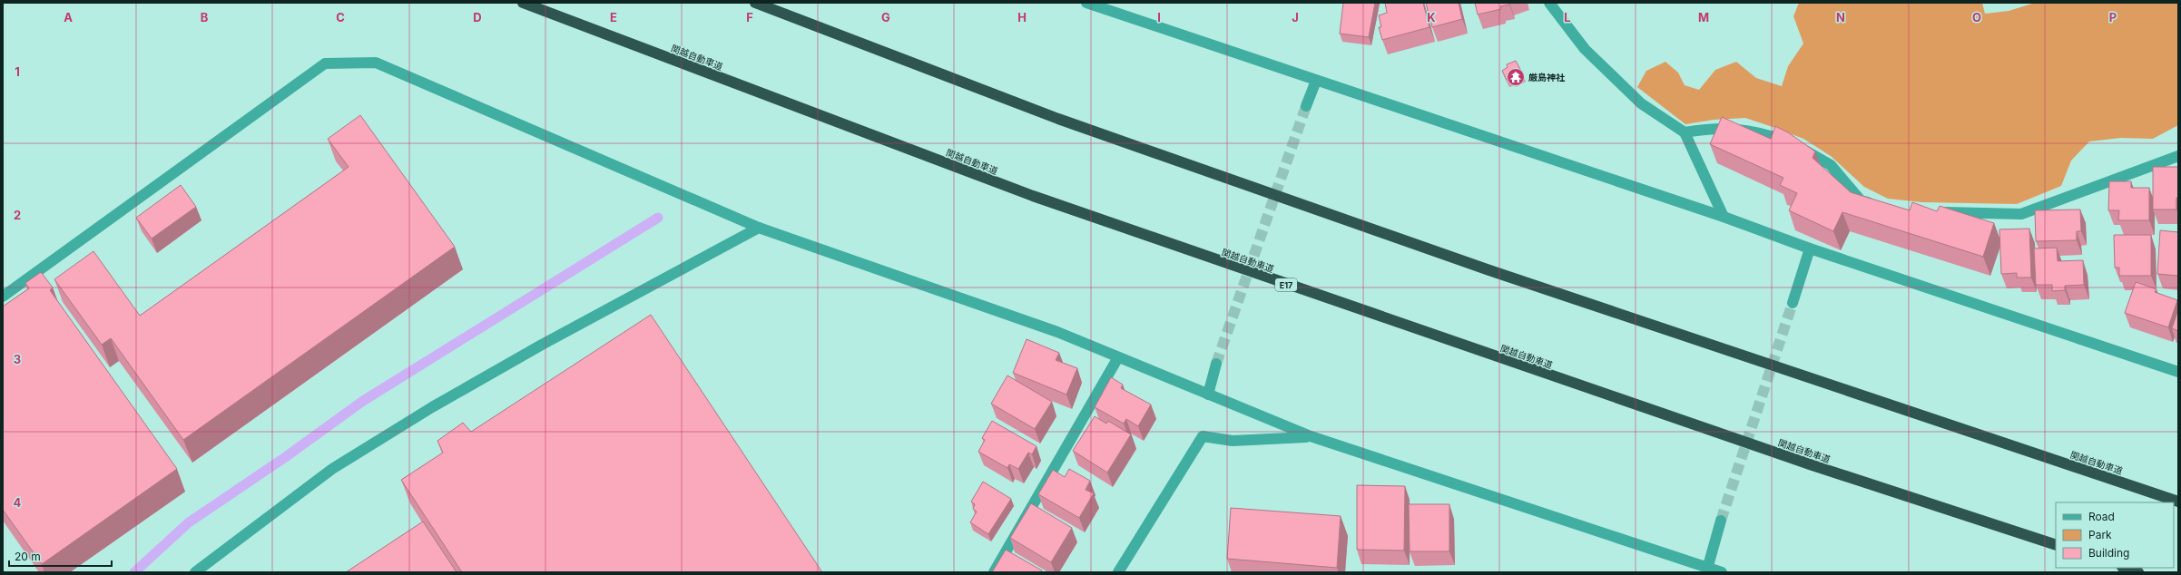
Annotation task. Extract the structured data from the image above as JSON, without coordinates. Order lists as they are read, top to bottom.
{
  "streets": {
    "highway": ["関越自動車道", "E17"]
  },
  "places": {
    "temple": ["厳島神社"]
  },
  "legend": ["Road", "Park", "Building"],
  "scale_bar": "20 m",
  "grid": {
    "columns": [
      "A",
      "B",
      "C",
      "D",
      "E",
      "F",
      "G",
      "H",
      "I",
      "J",
      "K",
      "L",
      "M",
      "N",
      "O",
      "P"
    ],
    "rows": [
      "1",
      "2",
      "3",
      "4"
    ]
  }
}
